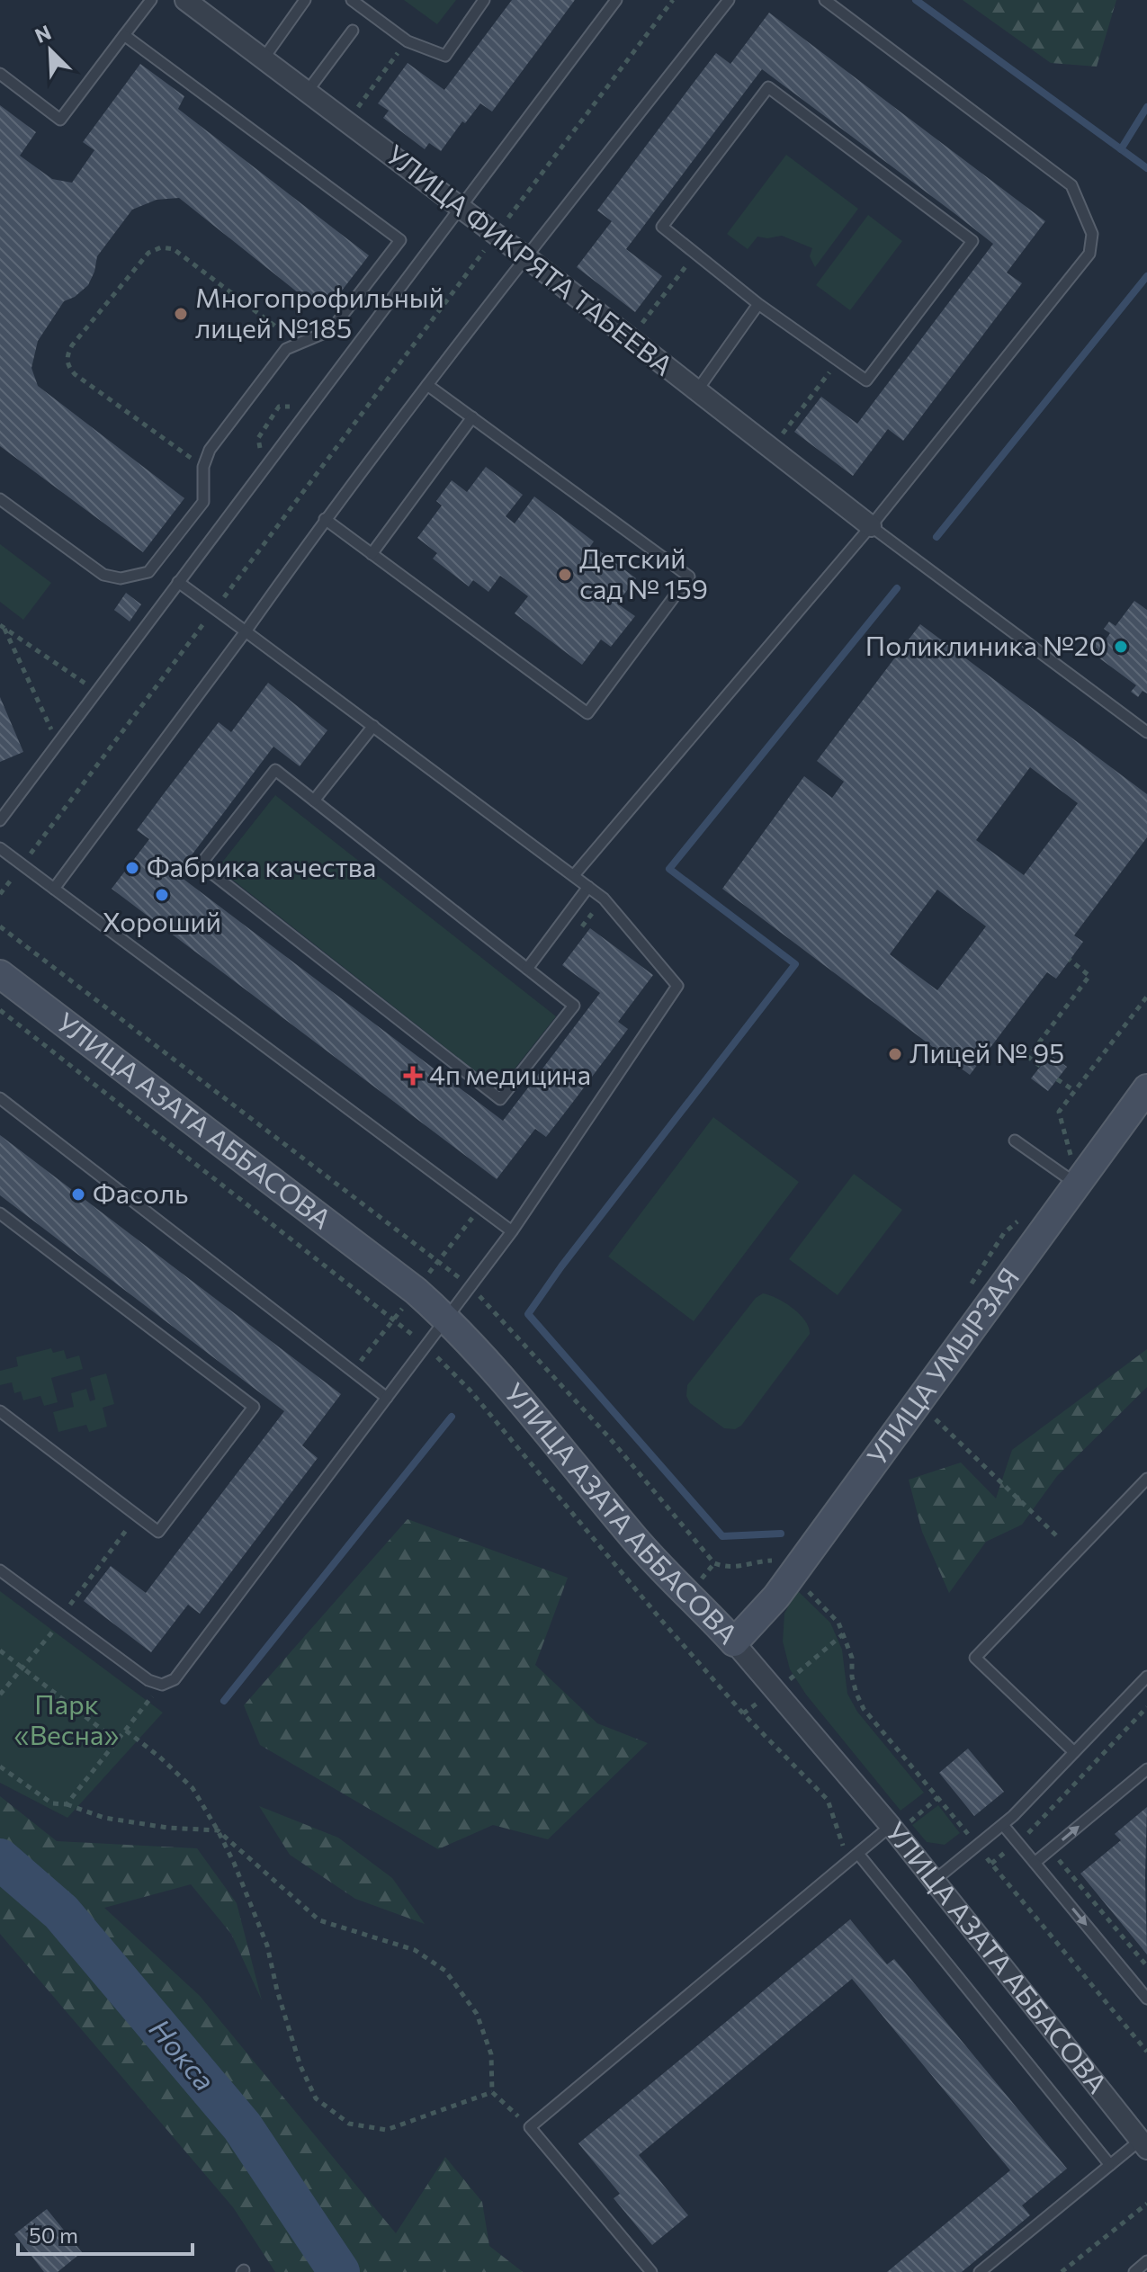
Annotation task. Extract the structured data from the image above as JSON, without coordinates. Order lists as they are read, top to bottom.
{
  "streets": {
    "street": ["УЛИЦА ФИКРЯТА ТАБЕЕВА", "УЛИЦА АЗАТА АББАСОВА", "УЛИЦА УМЫРЗАЯ"]
  },
  "crossings": [
    ["УЛИЦА АЗАТА АББАСОВА", "УЛИЦА УМЫРЗАЯ"]
  ],
  "water": ["Нокса"],
  "parks": ["Парк «Весна»"],
  "places": {
    "other": [
      "Многопрофильный лицей №185",
      "Детский сад № 159",
      "Поликлиника №20",
      "Фабрика качества",
      "Хороший",
      "Лицей № 95",
      "Фасоль"
    ],
    "health": ["4п медицина"]
  },
  "scale_bar": "50 m",
  "north": "top left"
}
